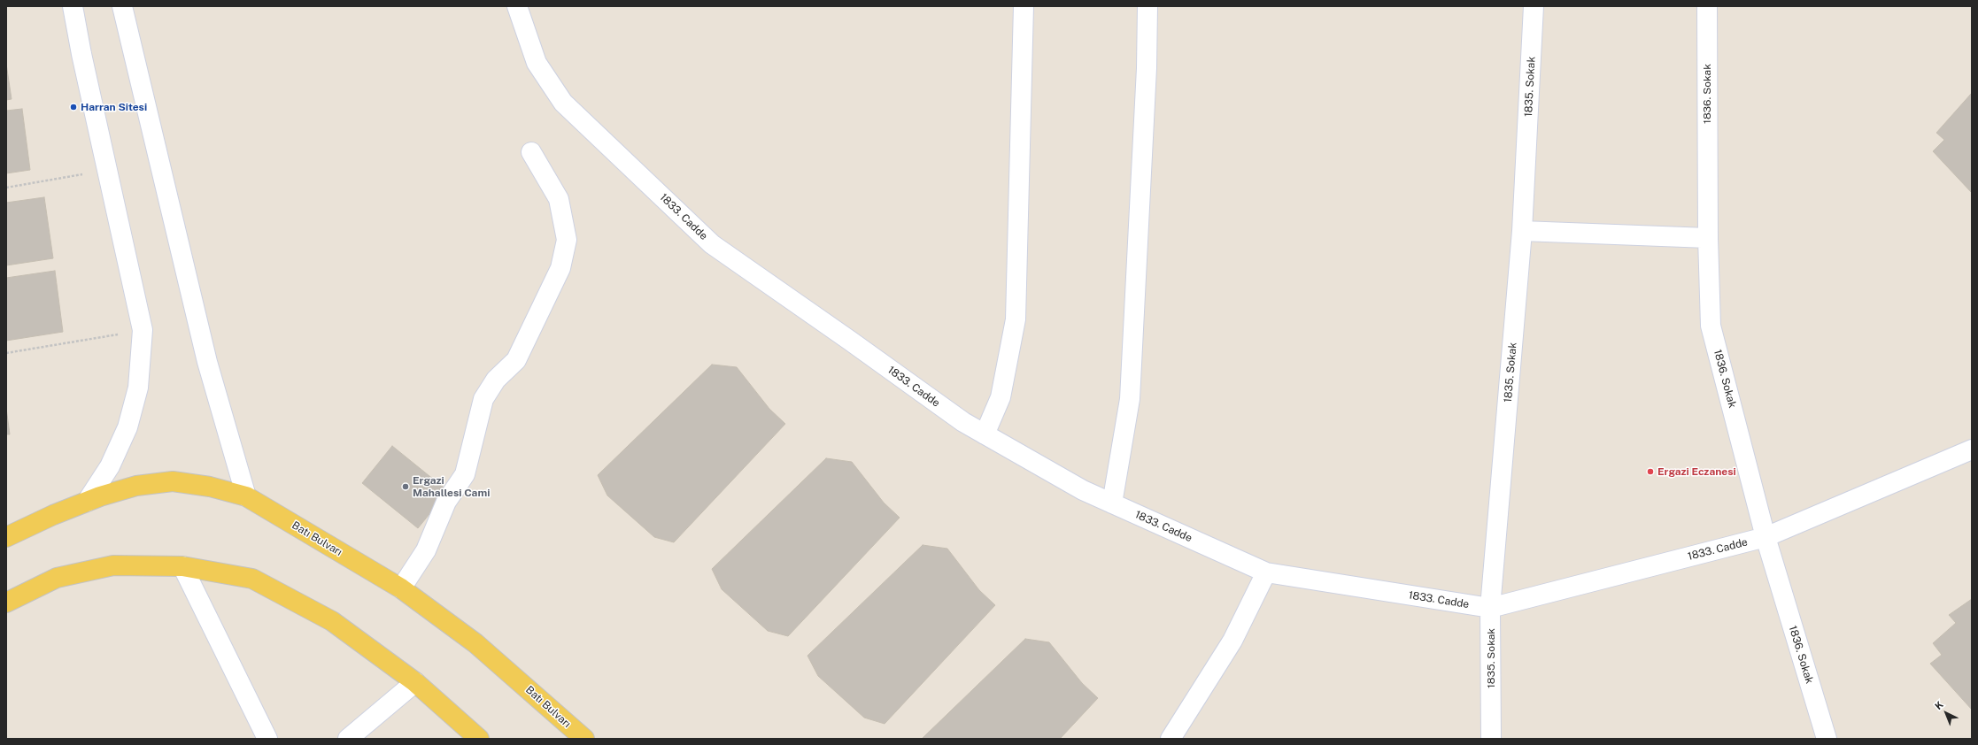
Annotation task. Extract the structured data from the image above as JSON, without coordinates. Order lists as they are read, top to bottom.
{
  "streets": {
    "main road": ["Batı Bulvarı"],
    "street": ["1835. Sokak", "1836. Sokak", "1833. Cadde"]
  },
  "crossings": [
    ["1835. Sokak", "1833. Cadde"],
    ["1836. Sokak", "1833. Cadde"]
  ],
  "places": ["Harran Sitesi", "Ergazi Eczanesi", "Ergazi Mahallesi Cami"],
  "north": "top left"
}
